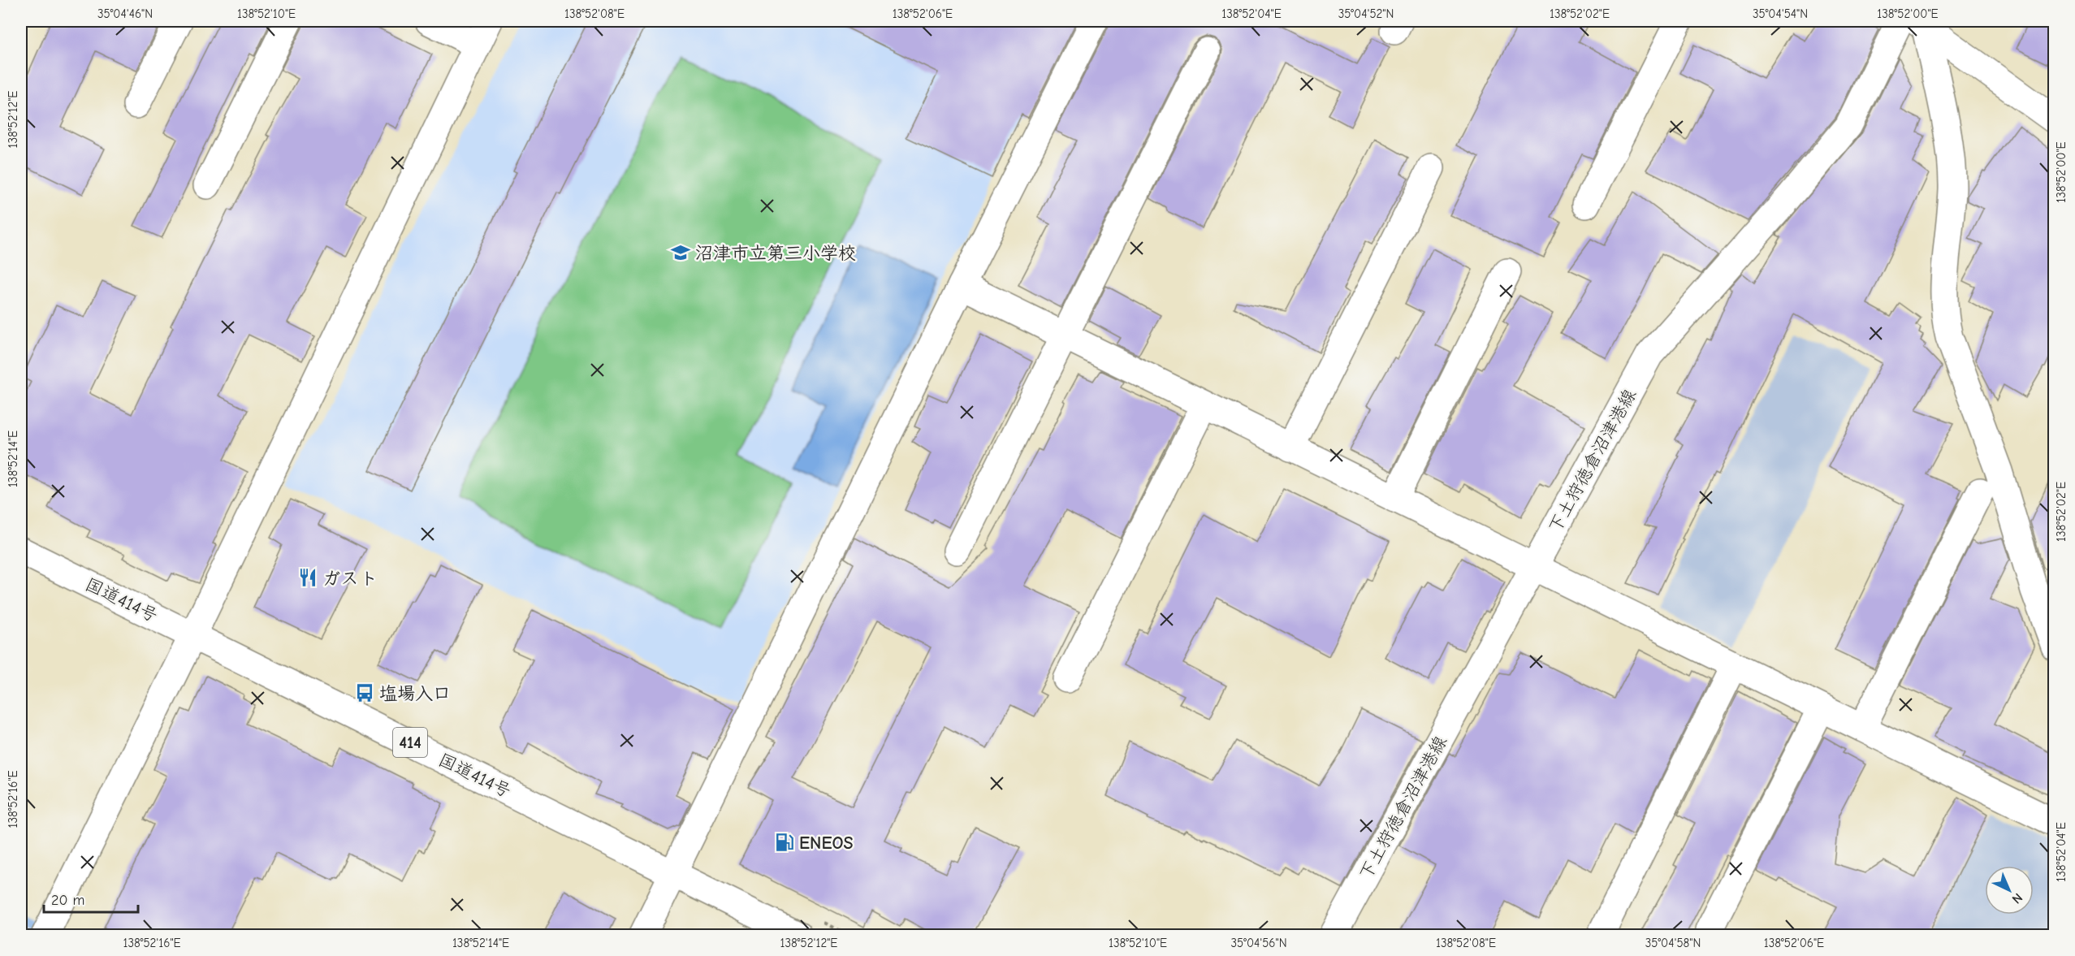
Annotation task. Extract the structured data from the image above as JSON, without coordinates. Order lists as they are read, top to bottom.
{
  "streets": {
    "main road": ["下土狩徳倉沼津港線", "国道414号", "414"]
  },
  "places": {
    "school or university": ["沼津市立第三小学校"],
    "restaurant": ["ガスト"],
    "bus stop": ["塩場入口"],
    "fuel station": ["ENEOS"]
  },
  "scale_bar": "20 m",
  "north": "bottom right",
  "coordinates": [
    "35°04'46\"N",
    "138°52'10\"E",
    "138°52'08\"E",
    "138°52'06\"E",
    "138°52'04\"E",
    "35°04'52\"N",
    "138°52'02\"E",
    "35°04'54\"N",
    "138°52'00\"E",
    "138°52'12\"E",
    "138°52'14\"E",
    "138°52'16\"E",
    "35°04'56\"N",
    "35°04'58\"N"
  ]
}
